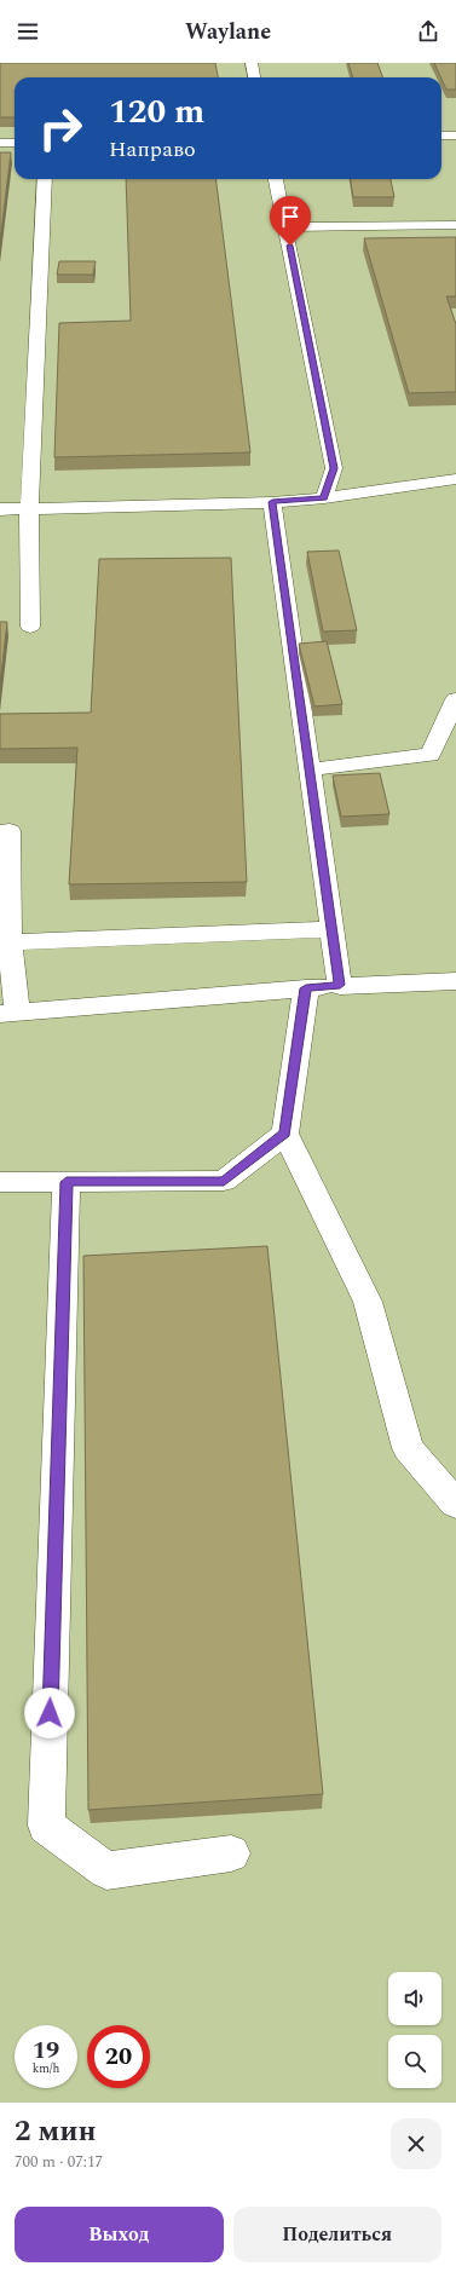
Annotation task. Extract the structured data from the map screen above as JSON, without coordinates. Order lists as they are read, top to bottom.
{
  "page": {
    "header": "Waylane",
    "turn": ["120 m", "Направо"],
    "speed": "19 km/h",
    "limit": "20",
    "heading": ["2 мин", "700 m · 07:17"],
    "buttons": ["Выход", "Поделиться"]
  }
}
